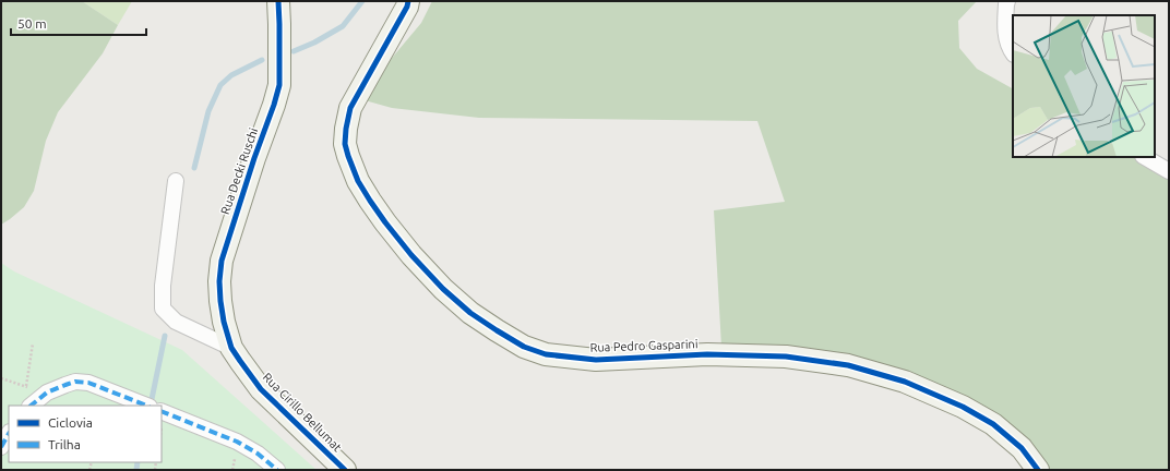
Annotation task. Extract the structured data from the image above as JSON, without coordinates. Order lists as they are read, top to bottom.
{
  "streets": {
    "street": ["Rua Decki Ruschi", "Rua Pedro Gasparini", "Rua Cirillo Bellumat"]
  },
  "crossings": [
    ["Rua Decki Ruschi", "Rua Cirillo Bellumat"]
  ],
  "legend": ["Ciclovia", "Trilha"],
  "scale_bar": "50 m"
}
